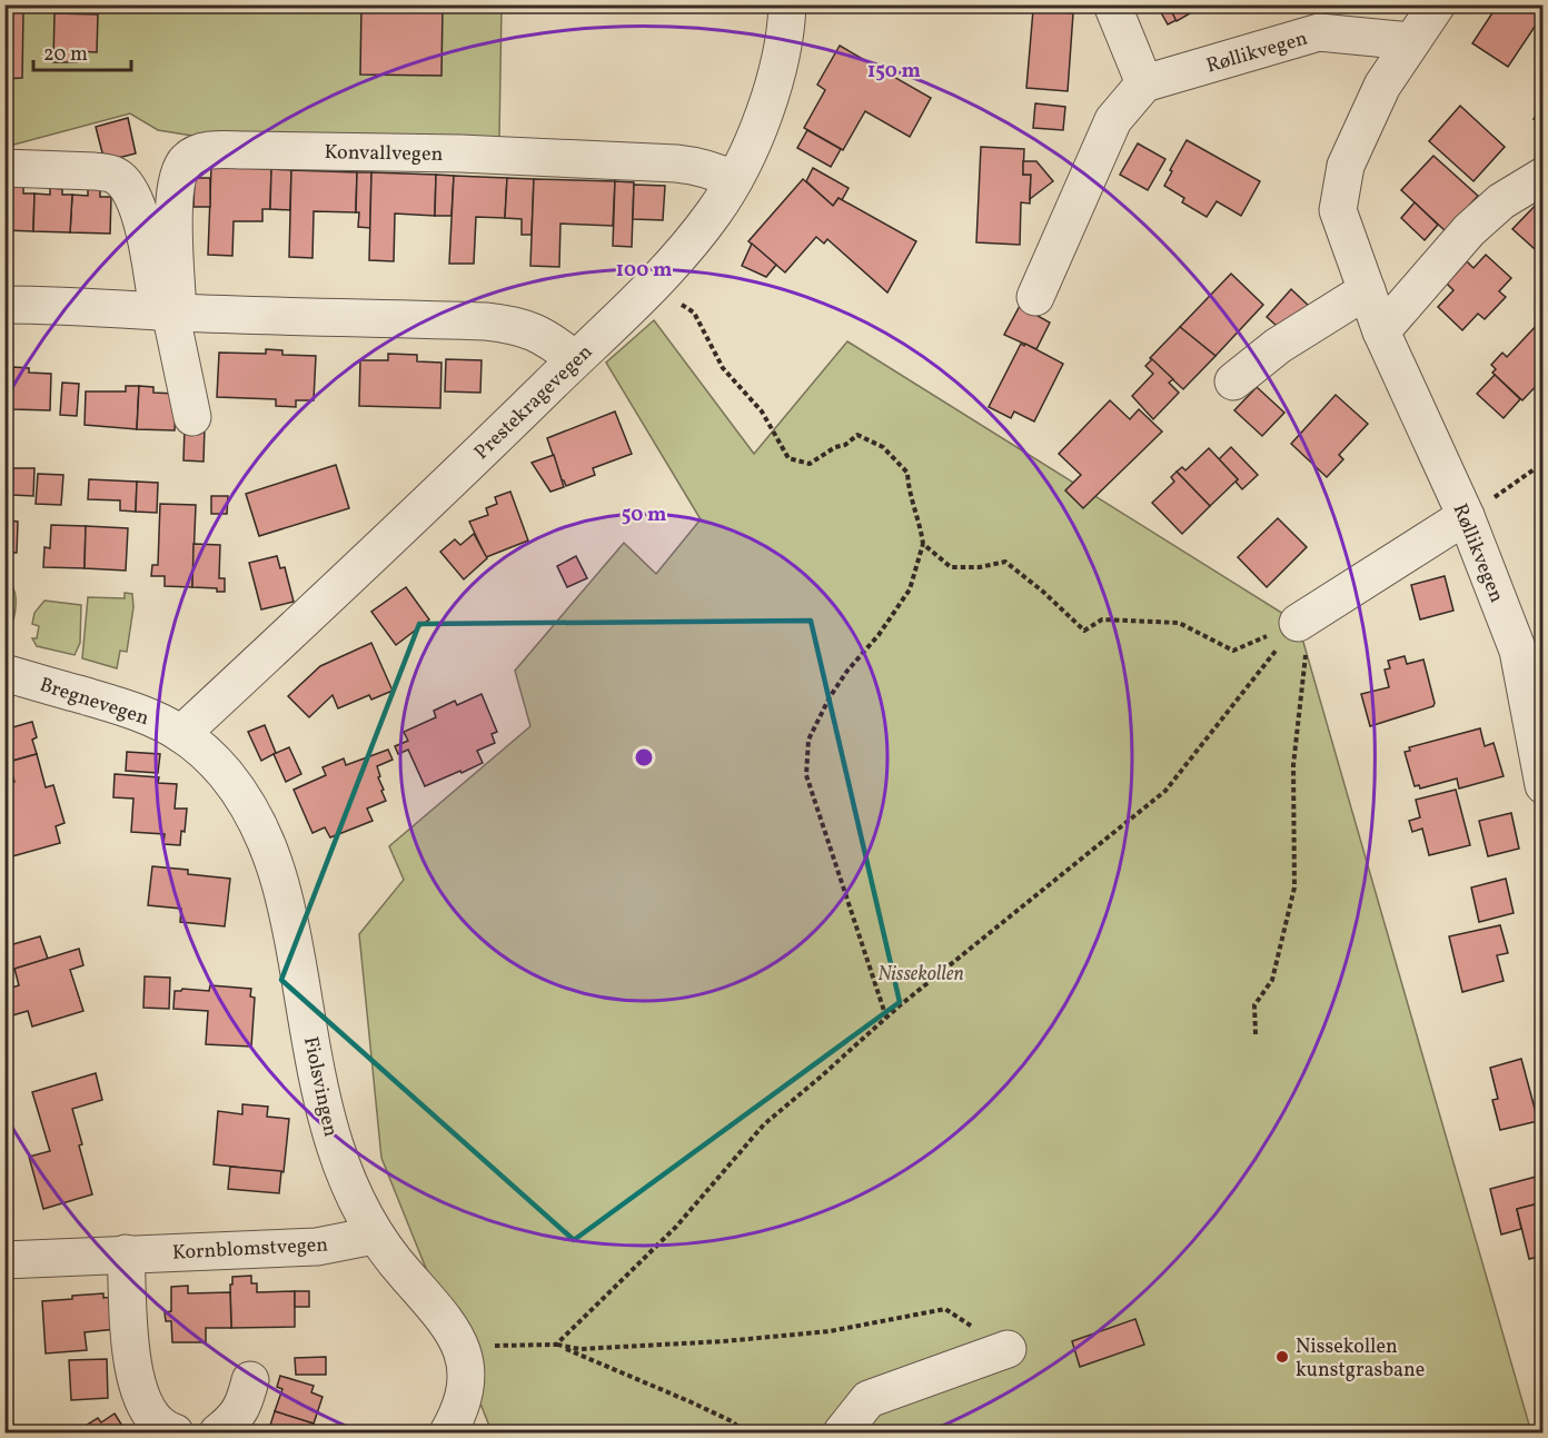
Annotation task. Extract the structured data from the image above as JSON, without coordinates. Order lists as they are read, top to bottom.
{
  "streets": {
    "street": [
      "Røllikvegen",
      "Konvallvegen",
      "Prestekragevegen",
      "Bregnevegen",
      "Fiolsvingen",
      "Kornblomstvegen"
    ]
  },
  "crossings": [
    ["Konvallvegen", "Prestekragevegen"],
    ["Prestekragevegen", "Bregnevegen"],
    ["Prestekragevegen", "Fiolsvingen"],
    ["Bregnevegen", "Fiolsvingen"],
    ["Fiolsvingen", "Kornblomstvegen"]
  ],
  "parks": ["Nissekollen"],
  "places": ["Nissekollen kunstgrasbane"],
  "scale_bar": "20 m",
  "rings": ["150 m", "100 m", "50 m"]
}
